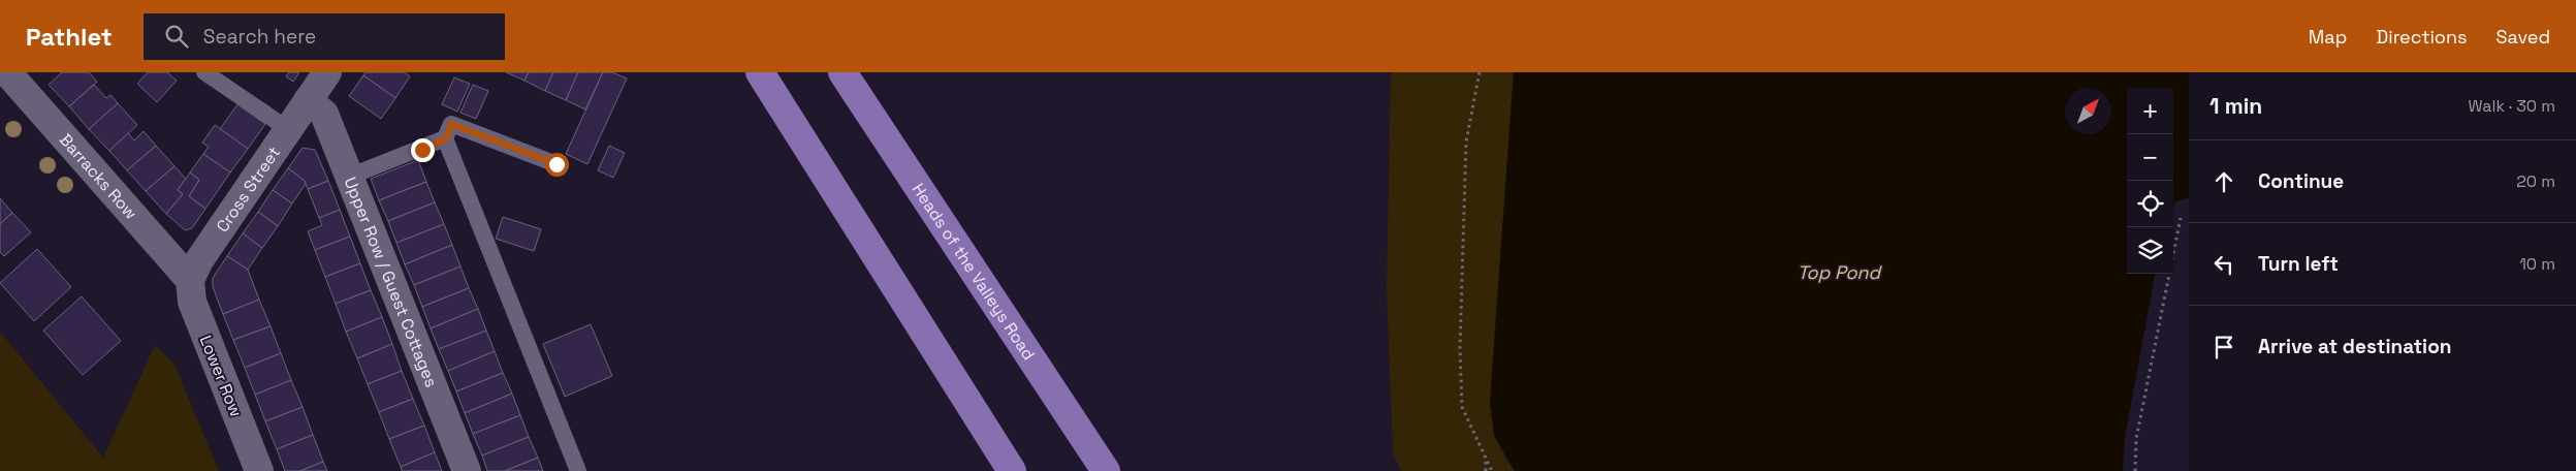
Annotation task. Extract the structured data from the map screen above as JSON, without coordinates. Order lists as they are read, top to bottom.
{
  "streets": {
    "highway": ["Heads of the Valleys Road"],
    "street": [
      "Barracks Row",
      "Cross Street",
      "Upper Row / Guest Cottages",
      "Lower Row"
    ]
  },
  "crossings": [
    ["Barracks Row", "Cross Street"],
    ["Barracks Row", "Lower Row"],
    ["Cross Street", "Upper Row / Guest Cottages"],
    ["Cross Street", "Lower Row"]
  ],
  "water": ["Top Pond"],
  "north": "top right",
  "page": {
    "header": "Pathlet",
    "search": "Search here",
    "nav": ["Map", "Directions", "Saved"],
    "heading": ["1 min", "Walk · 30 m"],
    "map_buttons": ["+", "−"],
    "list": [
      ["Continue", "20 m"],
      ["Turn left", "10 m"],
      "Arrive at destination"
    ]
  }
}
